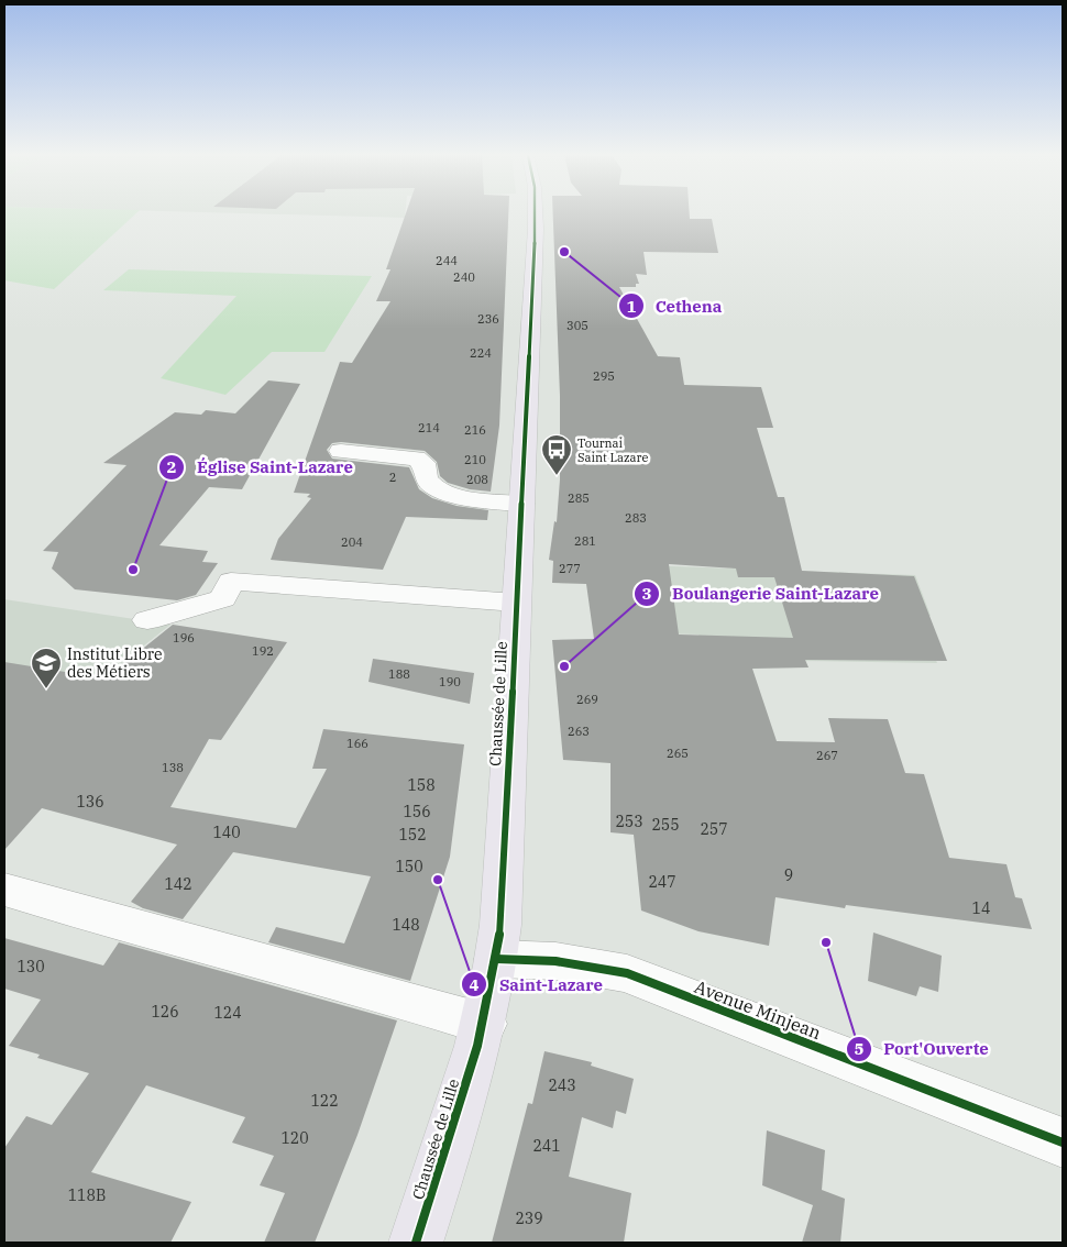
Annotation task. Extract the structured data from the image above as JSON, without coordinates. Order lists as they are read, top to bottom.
{
  "streets": {
    "main road": ["Chaussée de Lille"],
    "street": ["Avenue Minjean"]
  },
  "crossings": [
    ["Chaussée de Lille", "Avenue Minjean"]
  ],
  "places": {
    "other": [
      "Cethena",
      "Église Saint-Lazare",
      "Boulangerie Saint-Lazare",
      "Saint-Lazare",
      "Port'Ouverte"
    ],
    "bus stop": ["Tournai Saint Lazare"],
    "school or university": ["Institut Libre des Métiers"]
  },
  "house_numbers": [
    "244",
    "240",
    "236",
    "305",
    "224",
    "295",
    "214",
    "216",
    "210",
    "2",
    "208",
    "285",
    "283",
    "281",
    "204",
    "277",
    "196",
    "192",
    "188",
    "190",
    "269",
    "263",
    "166",
    "265",
    "267",
    "138",
    "158",
    "136",
    "156",
    "253",
    "255",
    "257",
    "140",
    "152",
    "150",
    "9",
    "247",
    "142",
    "14",
    "148",
    "130",
    "126",
    "124",
    "243",
    "122",
    "120",
    "241",
    "118B",
    "239"
  ]
}
